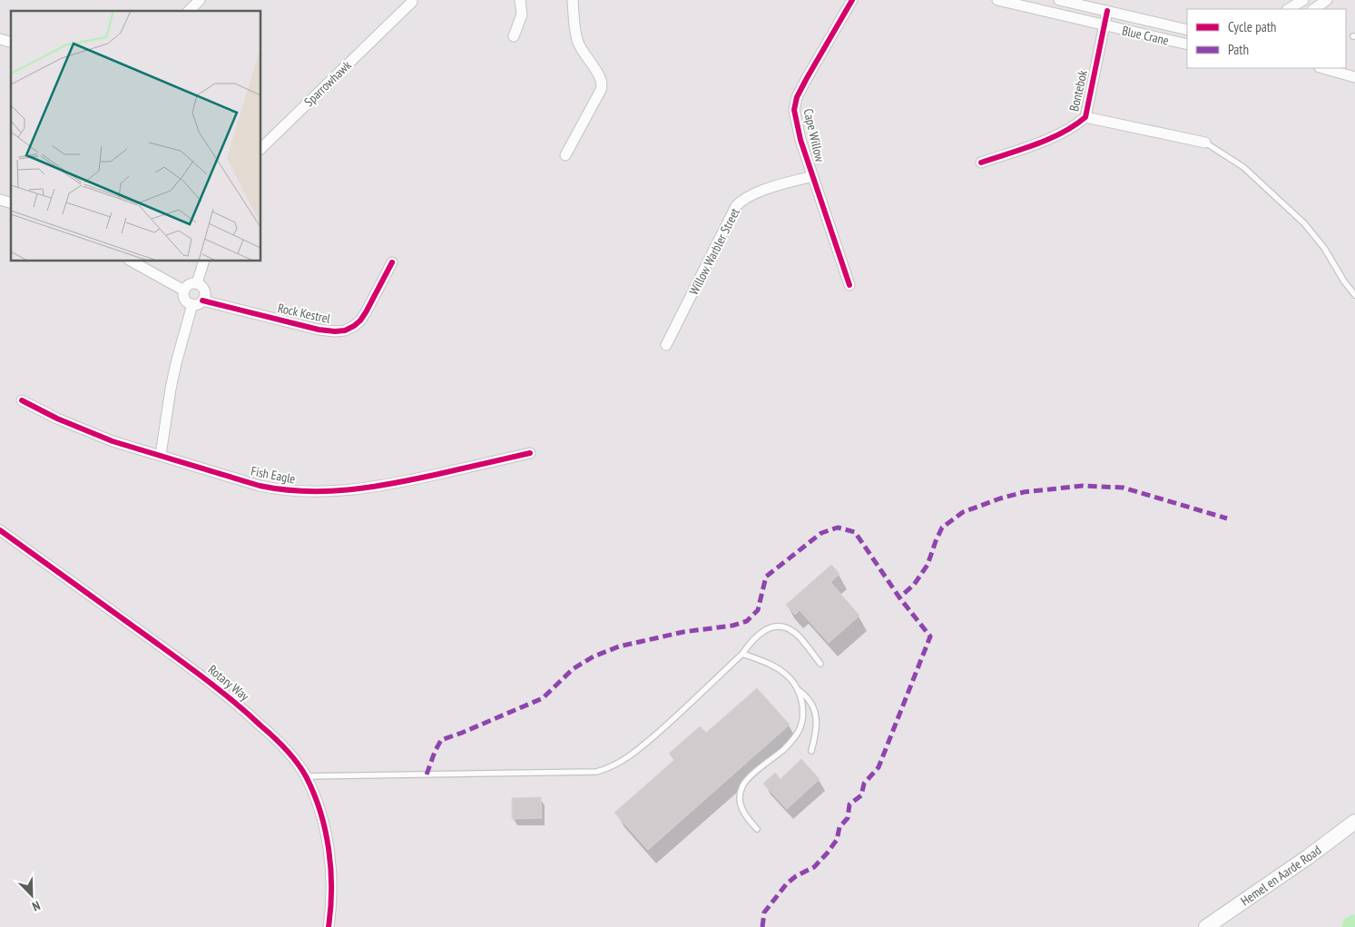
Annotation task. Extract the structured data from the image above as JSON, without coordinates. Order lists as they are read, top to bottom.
{
  "streets": {
    "main road": ["Hemel en Aarde Road"],
    "street": [
      "Blue Crane",
      "Sparrowhawk",
      "Bontebok",
      "Cape Willow",
      "Willow Warbler Street",
      "Rock Kestrel",
      "Fish Eagle",
      "Rotary Way"
    ]
  },
  "crossings": [
    ["Blue Crane", "Bontebok"],
    ["Cape Willow", "Willow Warbler Street"]
  ],
  "legend": ["Cycle path", "Path"],
  "north": "bottom right"
}
